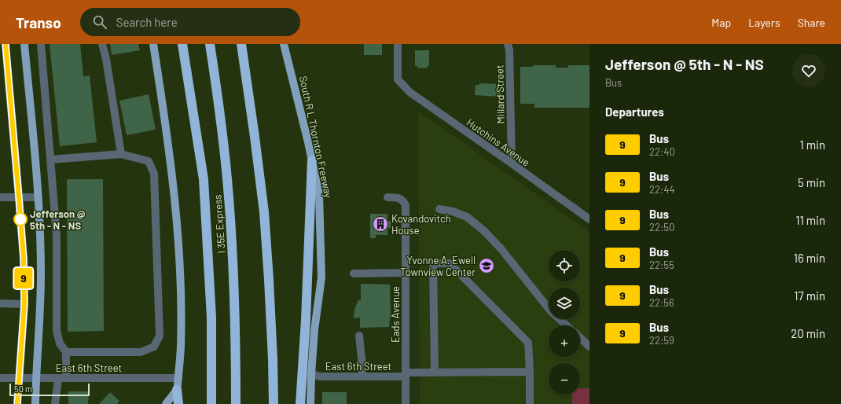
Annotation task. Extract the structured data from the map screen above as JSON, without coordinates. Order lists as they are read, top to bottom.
{
  "streets": {
    "highway": ["I 35E Express"],
    "main road": ["South R L Thornton Freeway"],
    "street": [
      "Millard Street",
      "Hutchins Avenue",
      "Eads Avenue",
      "East 6th Street"
    ]
  },
  "crossings": [
    ["Millard Street", "Hutchins Avenue"],
    ["South R L Thornton Freeway", "East 6th Street"],
    ["Eads Avenue", "East 6th Street"]
  ],
  "places": {
    "other": ["Jefferson @ 5th - N - NS"],
    "building": ["Kovandovitch House"],
    "school or university": ["Yvonne A. Ewell Townview Center"]
  },
  "lines": ["bus line 9"],
  "scale_bar": "50 m",
  "page": {
    "header": "Transo",
    "search": "Search here",
    "nav": ["Map", "Layers", "Share"],
    "on_map": "9",
    "heading": [
      ["Jefferson @ 5th - N - NS", "Bus"],
      "Departures"
    ],
    "list": [
      {
        "mark": "9",
        "name": "Bus",
        "note": "22:40",
        "value": "1 min"
      },
      {
        "mark": "9",
        "name": "Bus",
        "note": "22:44",
        "value": "5 min"
      },
      {
        "mark": "9",
        "name": "Bus",
        "note": "22:50",
        "value": "11 min"
      },
      {
        "mark": "9",
        "name": "Bus",
        "note": "22:55",
        "value": "16 min"
      },
      {
        "mark": "9",
        "name": "Bus",
        "note": "22:56",
        "value": "17 min"
      },
      {
        "mark": "9",
        "name": "Bus",
        "note": "22:59",
        "value": "20 min"
      }
    ],
    "map_buttons": ["+", "−"],
    "scale": "50 m"
  }
}
